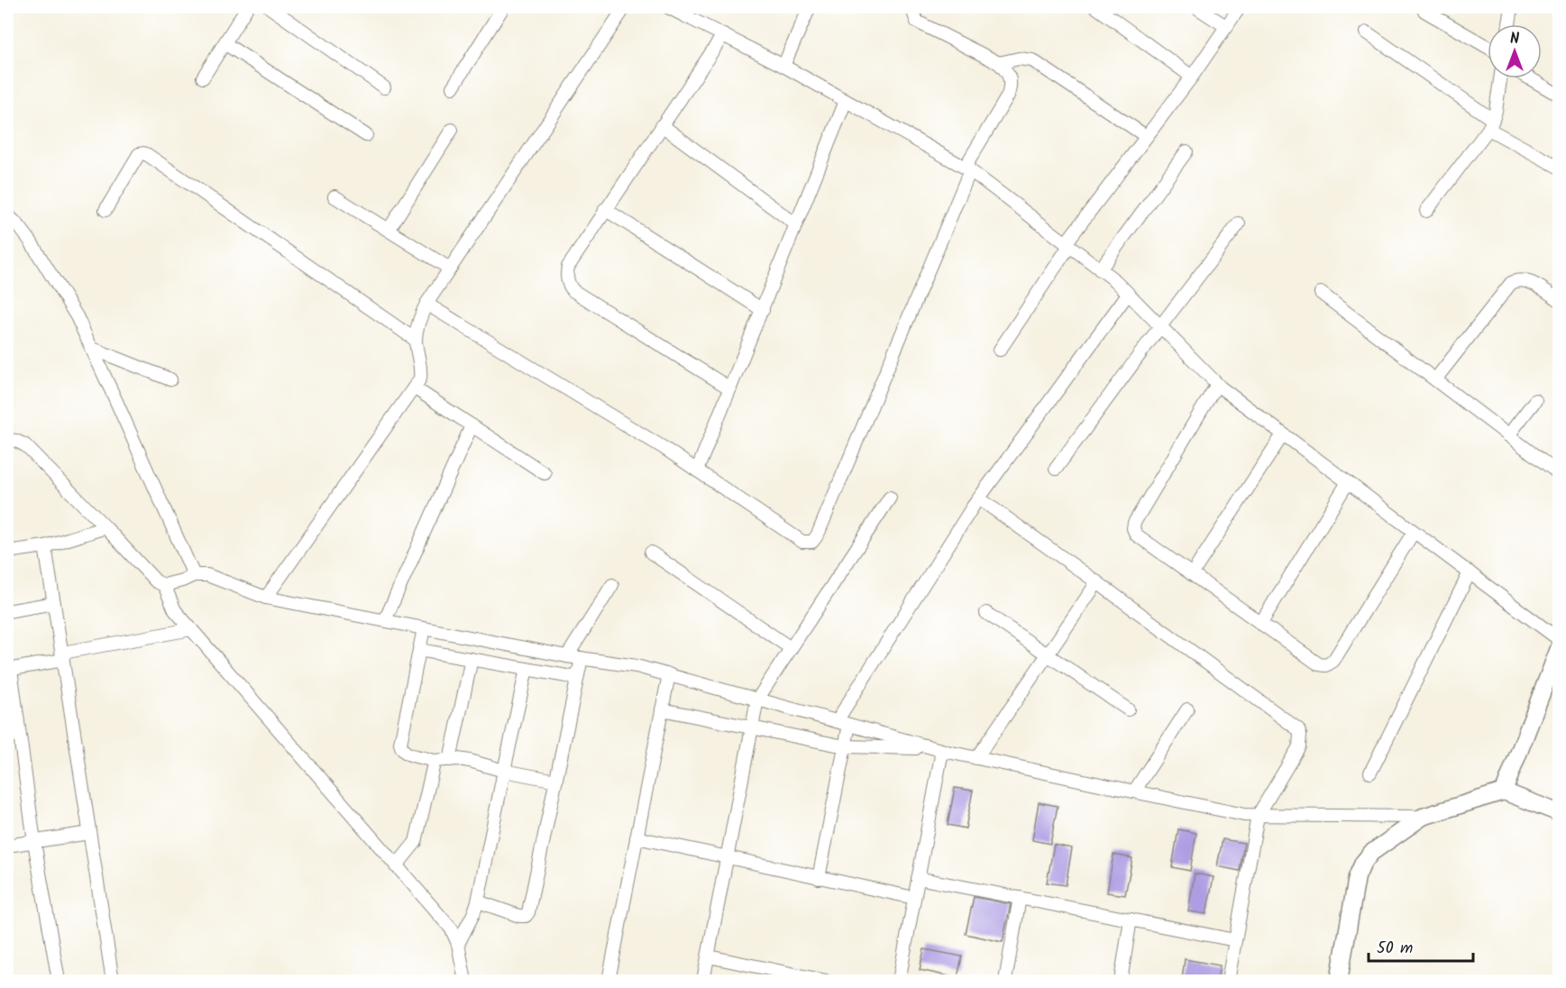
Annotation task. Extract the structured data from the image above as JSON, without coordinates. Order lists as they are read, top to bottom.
{
  "scale_bar": "50 m",
  "north": "top"
}
